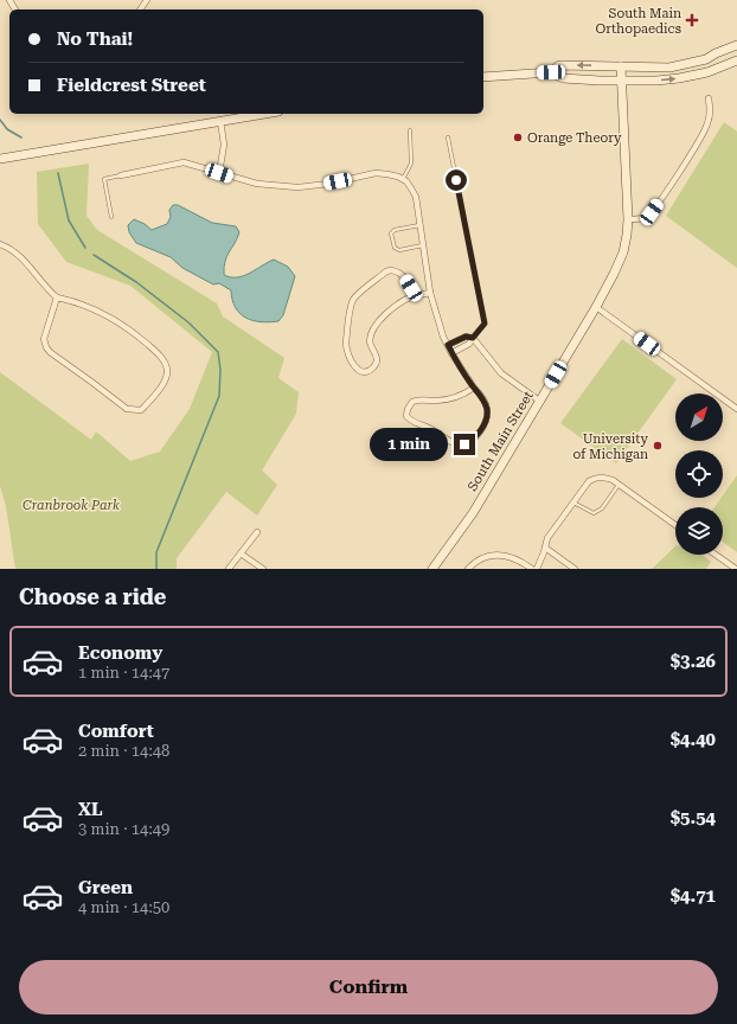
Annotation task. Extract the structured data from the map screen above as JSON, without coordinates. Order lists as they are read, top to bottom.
{
  "streets": {
    "main road": ["South Main Street"]
  },
  "parks": ["Cranbrook Park"],
  "places": {
    "health": ["South Main Orthopaedics"],
    "other": ["Orange Theory", "University of Michigan"]
  },
  "north": "top right",
  "page": {
    "banner": ["No Thai!", "Fieldcrest Street"],
    "bubble": "1 min",
    "heading": "Choose a ride",
    "list": [
      {
        "name": "Economy",
        "note": "1 min · 14:47",
        "value": "$3.26"
      },
      {
        "name": "Comfort",
        "note": "2 min · 14:48",
        "value": "$4.40"
      },
      {
        "name": "XL",
        "note": "3 min · 14:49",
        "value": "$5.54"
      },
      {
        "name": "Green",
        "note": "4 min · 14:50",
        "value": "$4.71"
      }
    ],
    "buttons": "Confirm"
  }
}
